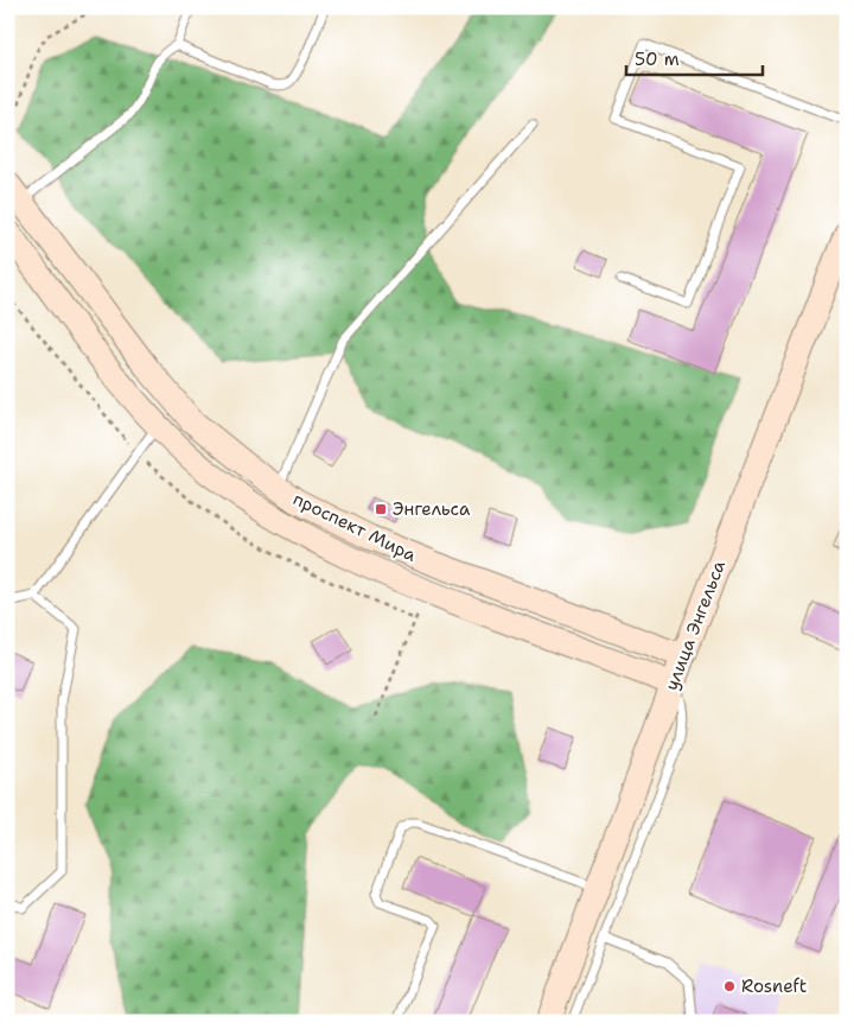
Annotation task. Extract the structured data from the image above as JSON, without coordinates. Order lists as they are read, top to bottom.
{
  "streets": {
    "street": ["проспект Мира", "улица Энгельса"]
  },
  "crossings": [
    ["проспект Мира", "улица Энгельса"]
  ],
  "places": {
    "transit": ["Энгельса"],
    "other": ["Rosneft"]
  },
  "scale_bar": "50 m"
}
